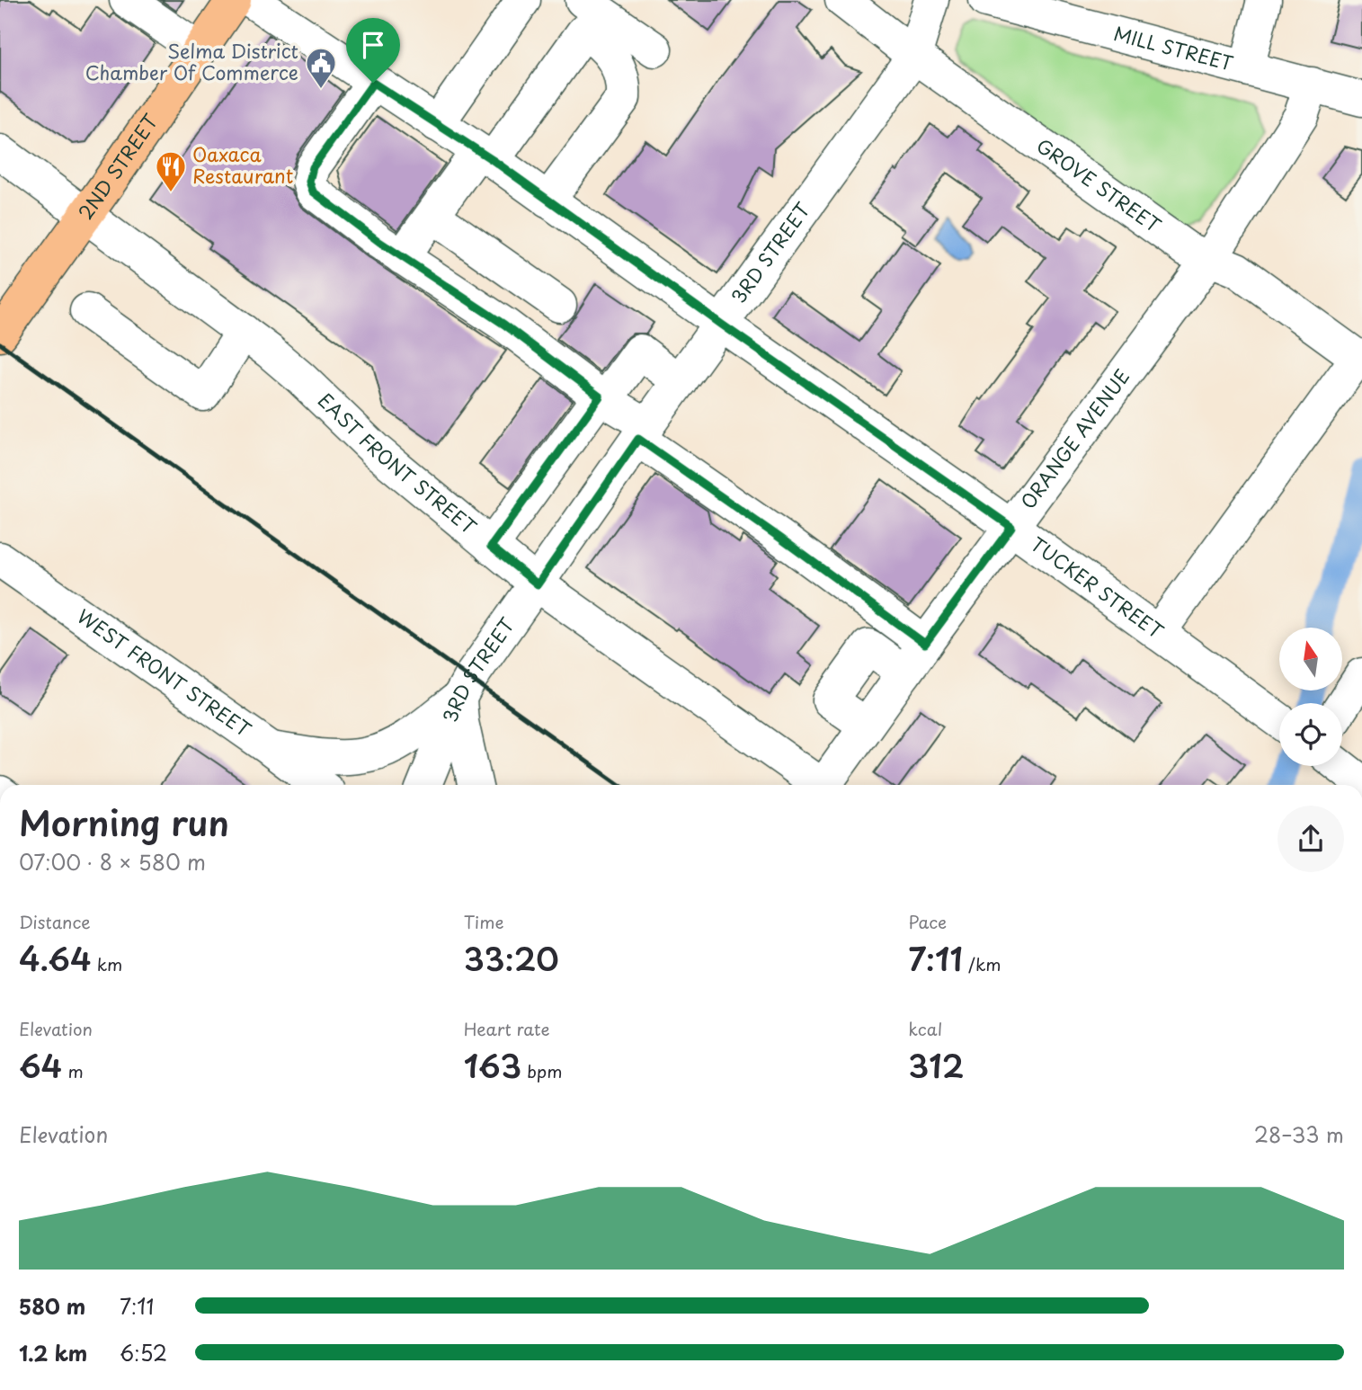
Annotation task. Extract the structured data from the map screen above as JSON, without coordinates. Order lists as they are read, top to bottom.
{
  "streets": {
    "main road": ["2ND STREET"],
    "street": [
      "MILL STREET",
      "GROVE STREET",
      "3RD STREET",
      "ORANGE AVENUE",
      "EAST FRONT STREET",
      "TUCKER STREET",
      "WEST FRONT STREET"
    ]
  },
  "crossings": [
    ["MILL STREET", "ORANGE AVENUE"],
    ["2ND STREET", "EAST FRONT STREET"],
    ["GROVE STREET", "3RD STREET"],
    ["GROVE STREET", "ORANGE AVENUE"],
    ["3RD STREET", "EAST FRONT STREET"],
    ["3RD STREET", "TUCKER STREET"],
    ["ORANGE AVENUE", "TUCKER STREET"]
  ],
  "places": {
    "public building": ["Selma District Chamber Of Commerce"],
    "restaurant": ["Oaxaca Restaurant"]
  },
  "north": "top",
  "page": {
    "heading": ["Morning run", "07:00 · 8 × 580 m"],
    "stats": [
      ["Distance", "4.64 km"],
      ["Time", "33:20"],
      ["Pace", "7:11 /km"],
      ["Elevation", "64 m"],
      ["Heart rate", "163 bpm"],
      ["kcal", "312"]
    ],
    "chart": ["Elevation", "28–33 m"],
    "list": [
      {
        "name": "580 m",
        "note": "7:11"
      },
      {
        "name": "1.2 km",
        "note": "6:52"
      }
    ]
  }
}
